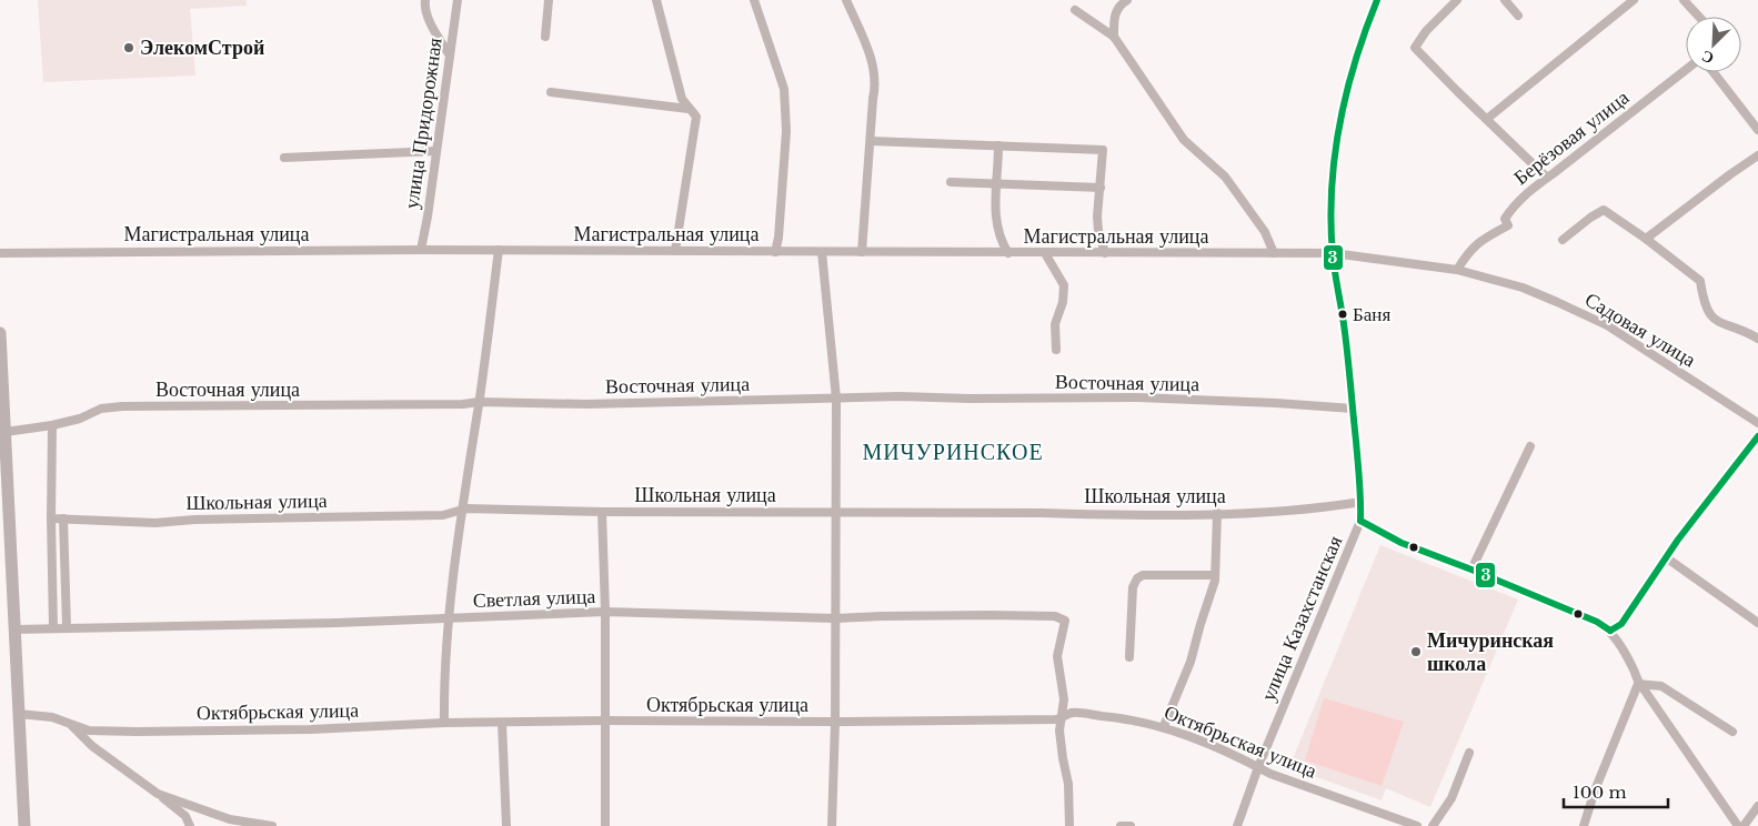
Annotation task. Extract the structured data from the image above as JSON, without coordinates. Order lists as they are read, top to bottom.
{
  "streets": {
    "street": [
      "улица Придорожная",
      "Берёзовая улица",
      "Магистральная улица",
      "Садовая улица",
      "Восточная улица",
      "Школьная улица",
      "Светлая улица",
      "улица Казахстанская",
      "Октябрьская улица"
    ]
  },
  "crossings": [
    ["улица Придорожная", "Магистральная улица"],
    ["Берёзовая улица", "Садовая улица"],
    ["Магистральная улица", "Садовая улица"],
    ["Магистральная улица", "улица Казахстанская"],
    ["Садовая улица", "улица Казахстанская"],
    ["Восточная улица", "улица Казахстанская"],
    ["Школьная улица", "улица Казахстанская"],
    ["Светлая улица", "Октябрьская улица"],
    ["улица Казахстанская", "Октябрьская улица"]
  ],
  "districts": ["МИЧУРИНСКОЕ"],
  "places": ["ЭлекомСтрой", "Баня", "Мичуринская школа"],
  "lines": ["transit line 3"],
  "scale_bar": "100 m",
  "north": "bottom left"
}
